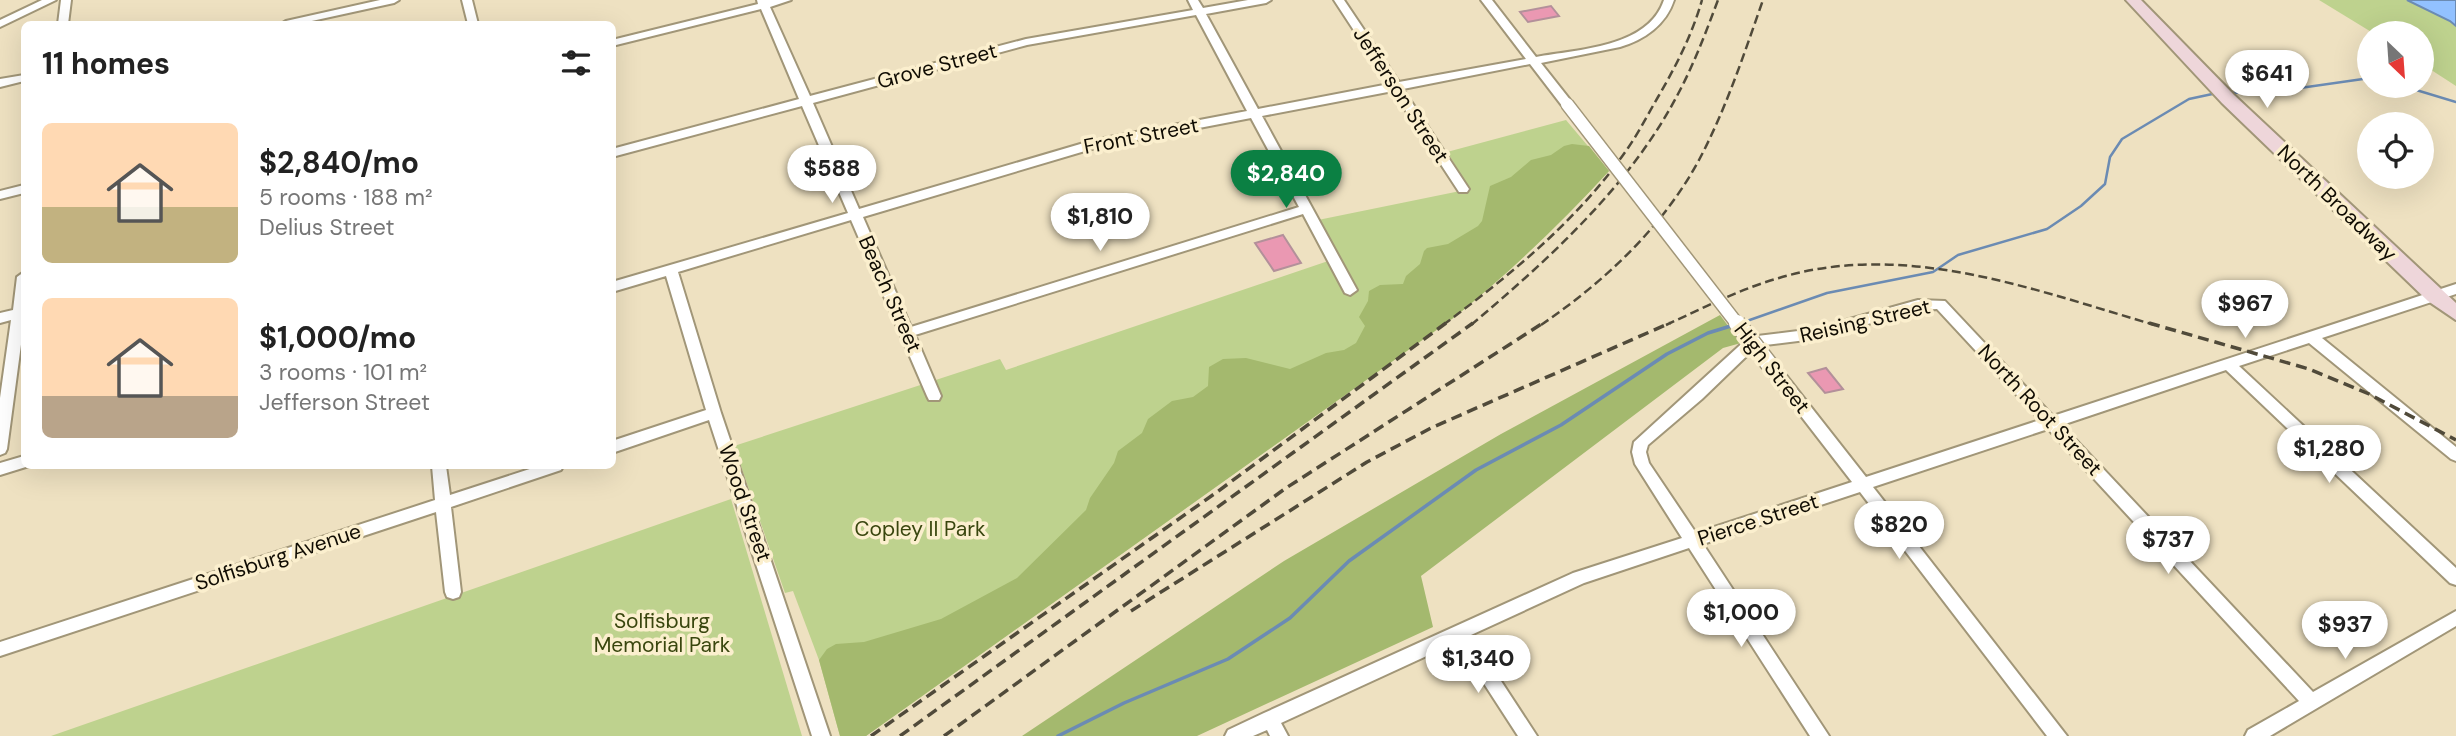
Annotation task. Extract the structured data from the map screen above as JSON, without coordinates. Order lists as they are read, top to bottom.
{
  "streets": {
    "main road": ["North Broadway"],
    "street": [
      "Grove Street",
      "Jefferson Street",
      "Front Street",
      "Beach Street",
      "Reising Street",
      "High Street",
      "North Root Street",
      "Wood Street",
      "Pierce Street",
      "Solfisburg Avenue"
    ]
  },
  "crossings": [
    ["Grove Street", "Beach Street"],
    ["Jefferson Street", "Front Street"],
    ["Front Street", "Beach Street"],
    ["Front Street", "High Street"],
    ["Front Street", "Wood Street"],
    ["North Broadway", "Pierce Street"],
    ["Reising Street", "North Root Street"],
    ["Reising Street", "Pierce Street"],
    ["High Street", "Pierce Street"],
    ["North Root Street", "Pierce Street"]
  ],
  "parks": ["Copley II Park", "Solfisburg Memorial Park"],
  "north": "bottom right",
  "page": {
    "heading": "11 homes",
    "price": [
      "$641",
      "$588",
      "$2,840",
      "$1,810",
      "$967",
      "$1,280",
      "$820",
      "$737",
      "$1,000",
      "$937",
      "$1,340"
    ],
    "list": [
      {
        "name": "$2,840/mo",
        "note": "5 rooms · 188 m² · Delius Street"
      },
      {
        "name": "$1,000/mo",
        "note": "3 rooms · 101 m² · Jefferson Street"
      }
    ]
  }
}
